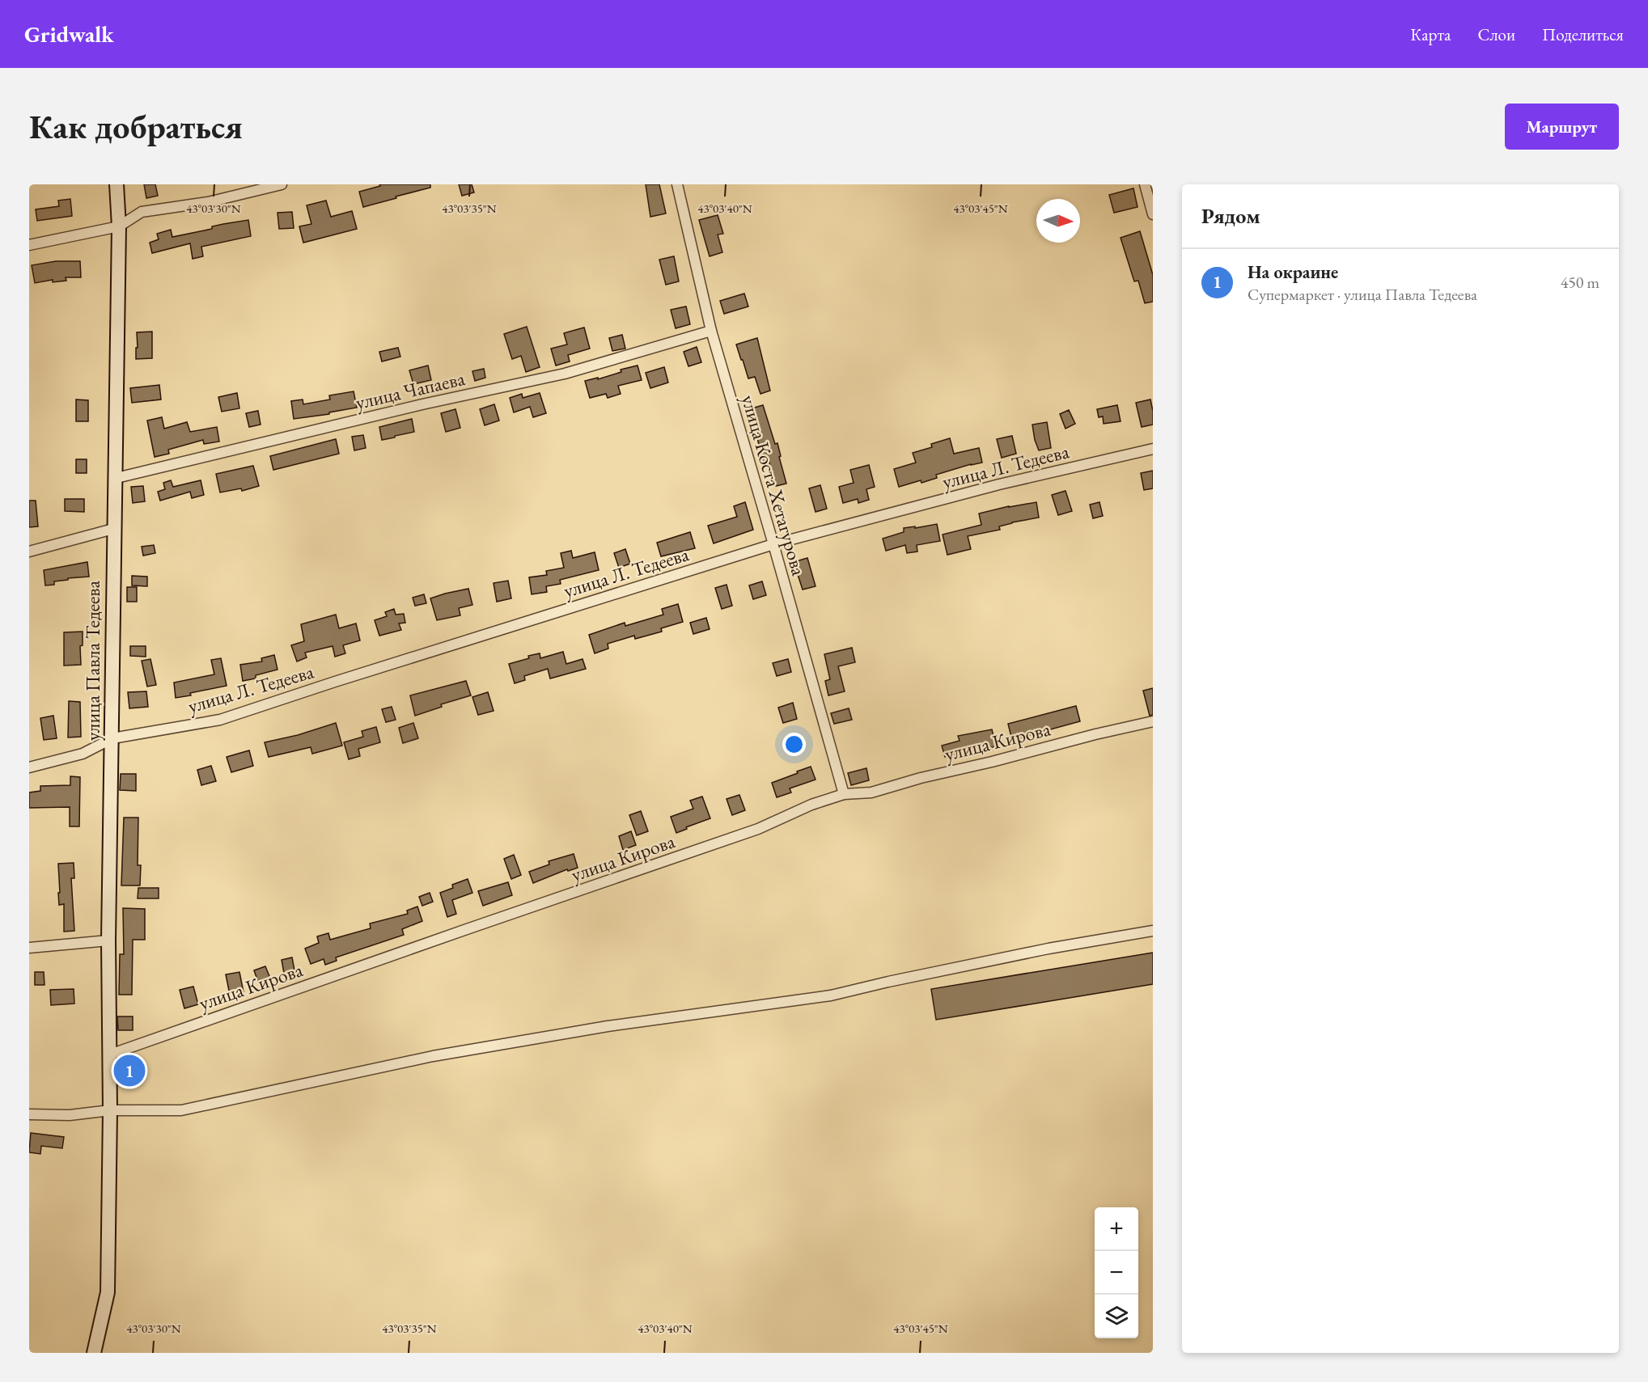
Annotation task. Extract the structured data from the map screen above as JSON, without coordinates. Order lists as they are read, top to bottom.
{
  "streets": {
    "main road": ["улица Павла Тедеева"],
    "street": [
      "улица Чапаева",
      "улица Л. Тедеева",
      "улица Коста Хетагурова",
      "улица Кирова"
    ]
  },
  "crossings": [
    ["улица Чапаева", "улица Коста Хетагурова"],
    ["улица Чапаева", "улица Павла Тедеева"],
    ["улица Л. Тедеева", "улица Коста Хетагурова"],
    ["улица Л. Тедеева", "улица Павла Тедеева"],
    ["улица Коста Хетагурова", "улица Кирова"],
    ["улица Павла Тедеева", "улица Кирова"]
  ],
  "north": "right",
  "page": {
    "header": "Gridwalk",
    "nav": ["Карта", "Слои", "Поделиться"],
    "buttons": "Маршрут",
    "title": "Как добраться",
    "heading": "Рядом",
    "list": [
      {
        "mark": "1",
        "name": "На окраине",
        "note": "Супермаркет · улица Павла Тедеева",
        "value": "450 m"
      }
    ],
    "pins": "1",
    "map_buttons": ["+", "−"]
  },
  "coordinates": [
    "43°03'30\"N",
    "43°03'35\"N",
    "43°03'40\"N",
    "43°03'45\"N"
  ]
}
